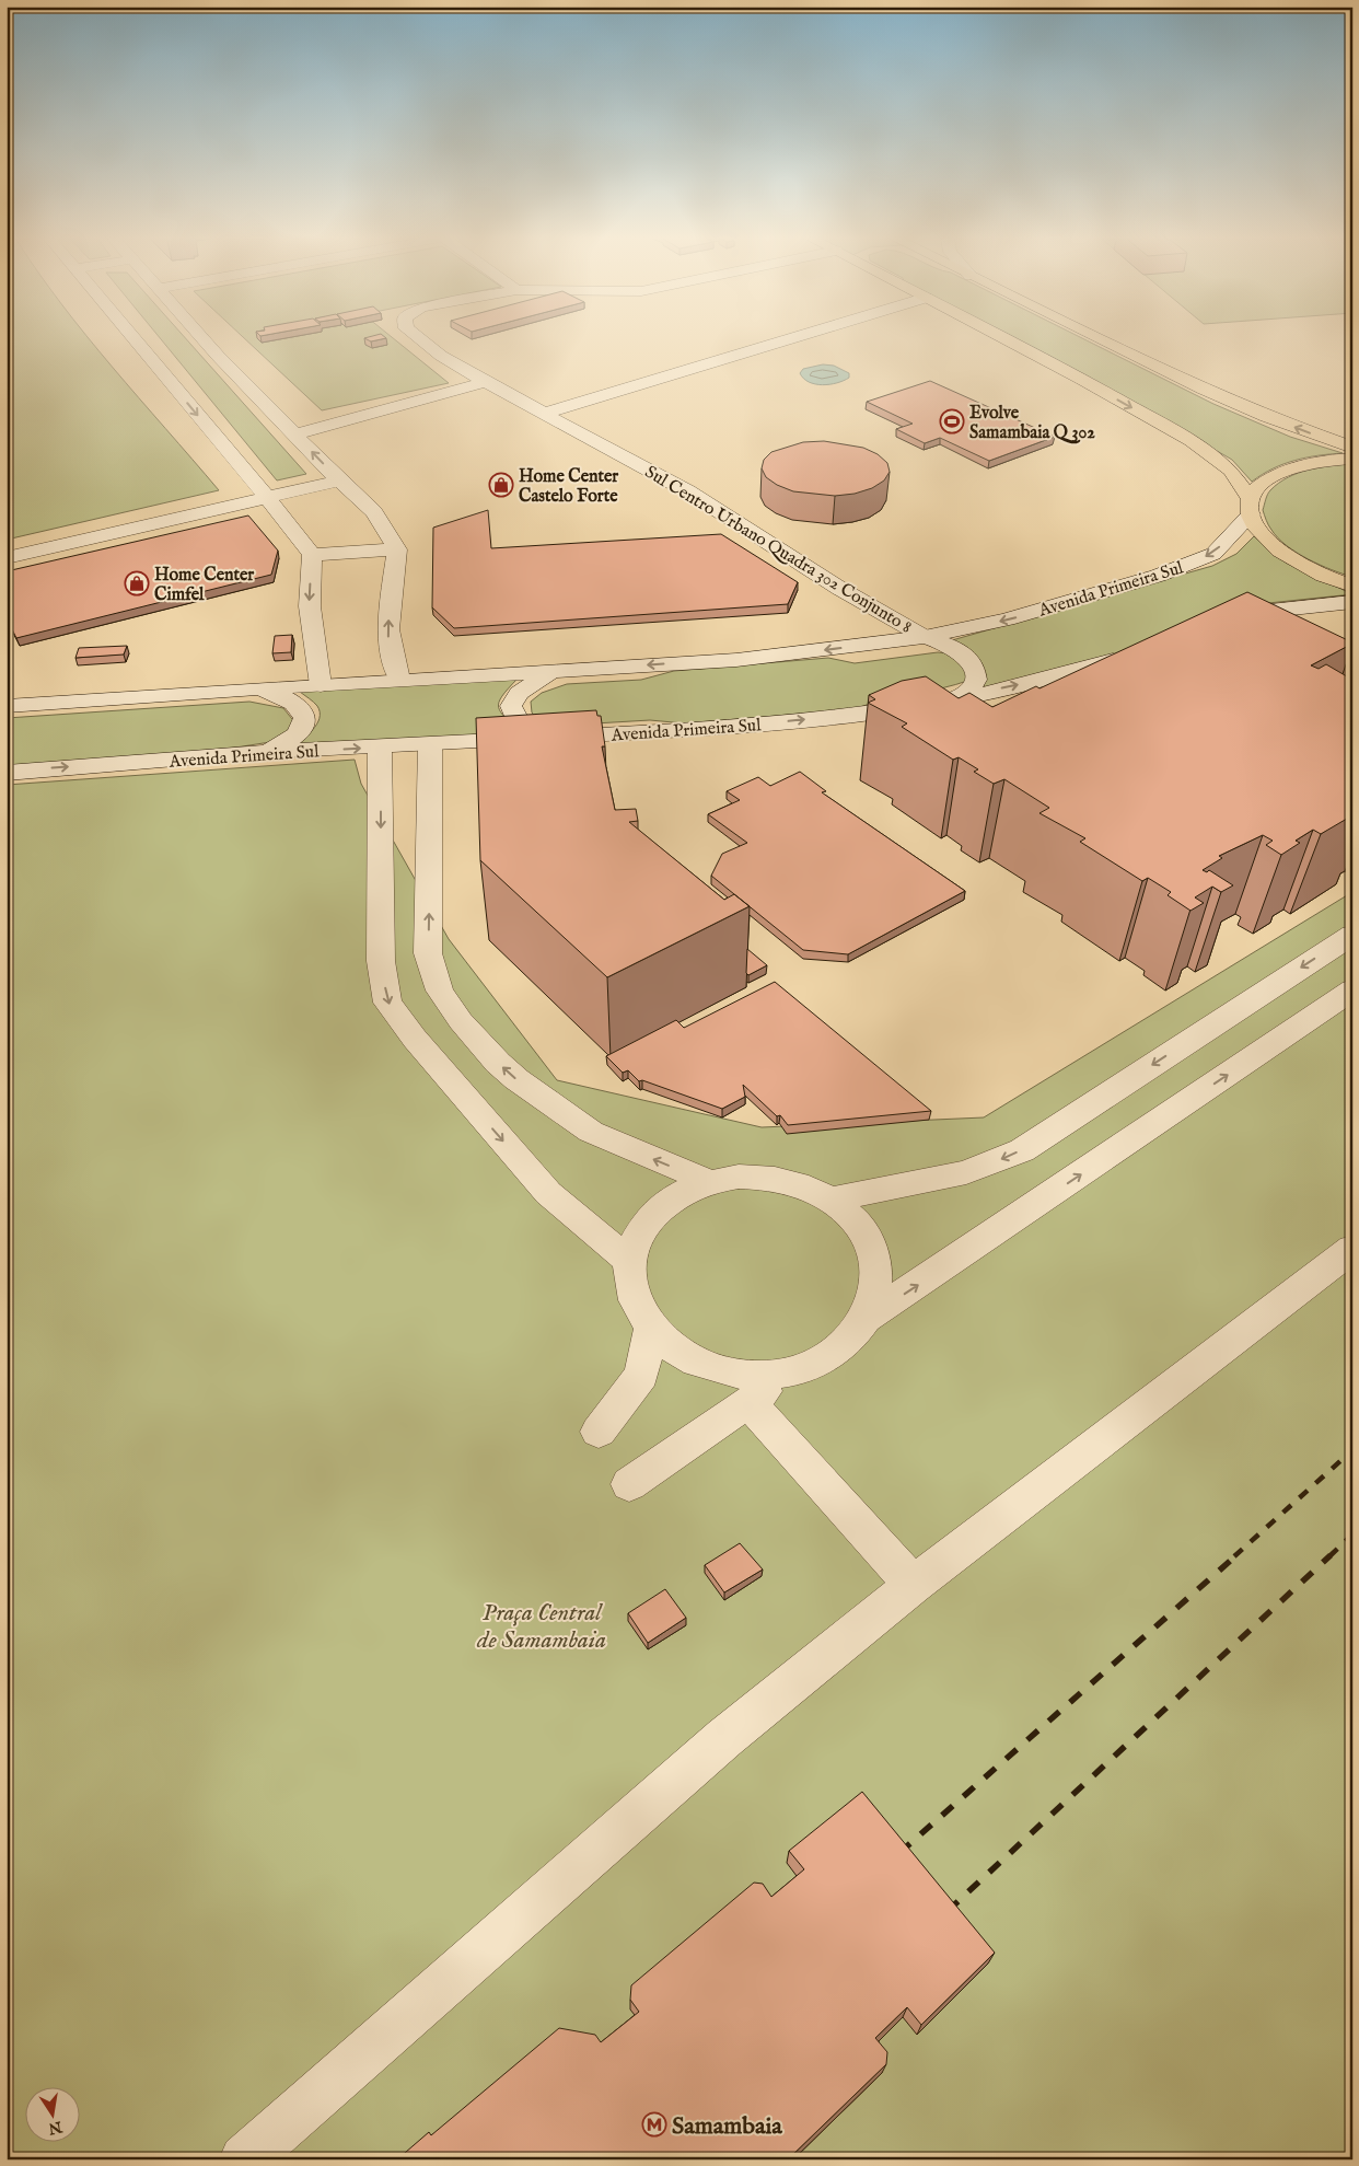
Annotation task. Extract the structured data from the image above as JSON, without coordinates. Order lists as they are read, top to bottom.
{
  "streets": {
    "street": ["Sul Centro Urbano Quadra 302 Conjunto 8", "Avenida Primeira Sul"]
  },
  "crossings": [
    ["Sul Centro Urbano Quadra 302 Conjunto 8", "Avenida Primeira Sul"]
  ],
  "parks": ["Praça Central de Samambaia"],
  "places": {
    "sports": ["Evolve Samambaia Q 302"],
    "shop": ["Home Center Castelo Forte", "Home Center Cimfel"],
    "metro station": ["Samambaia"]
  },
  "north": "bottom"
}
